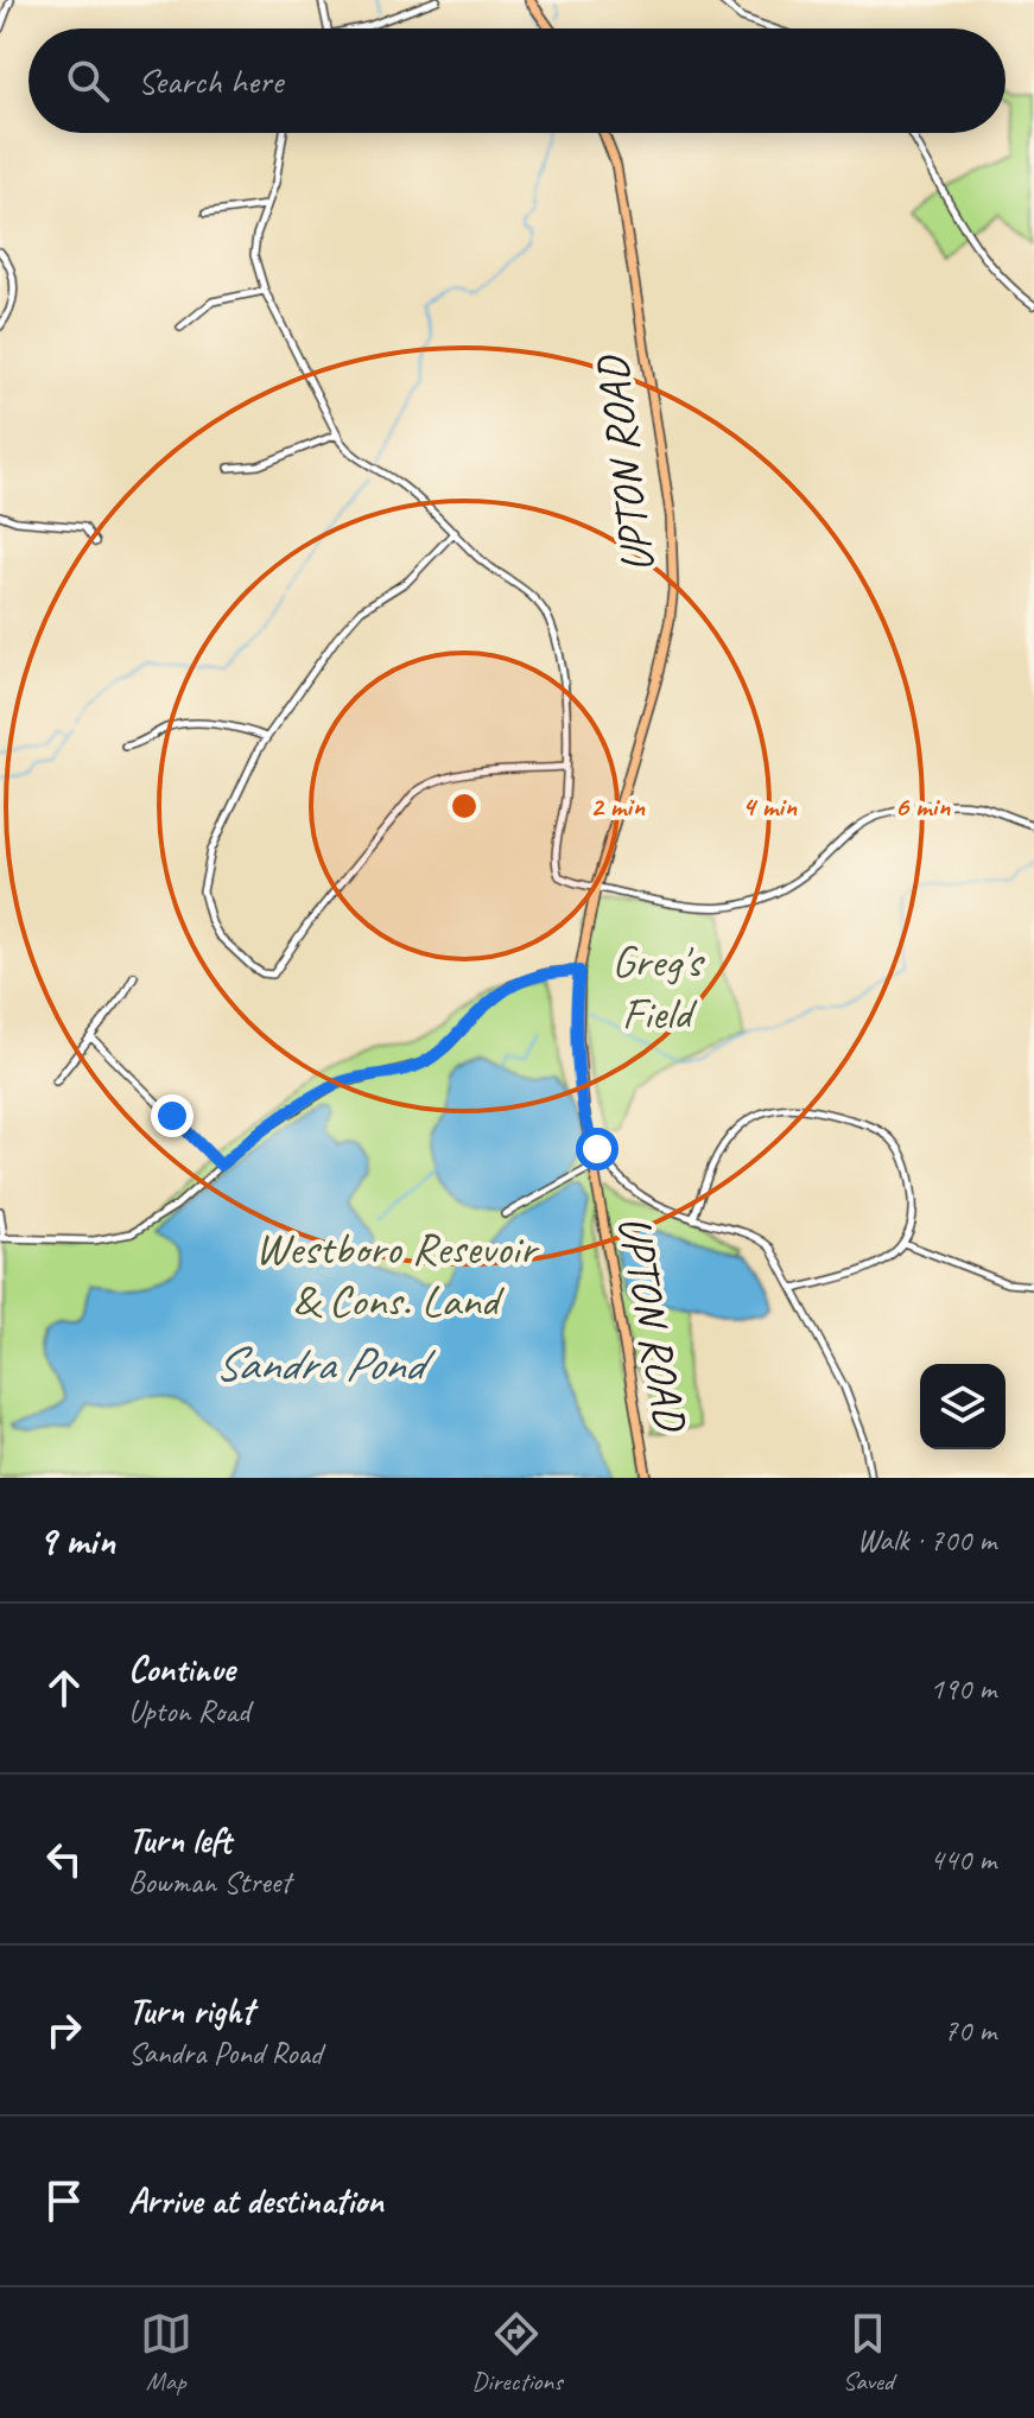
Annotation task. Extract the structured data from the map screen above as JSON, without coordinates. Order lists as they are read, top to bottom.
{
  "streets": {
    "main road": ["UPTON ROAD"]
  },
  "water": ["Sandra Pond"],
  "parks": ["Greg's Field", "Westboro Resevoir & Cons. Land"],
  "page": {
    "search": "Search here",
    "heading": ["9 min", "Walk · 700 m"],
    "list": [
      ["Continue", "Upton Road", "190 m"],
      ["Turn left", "Bowman Street", "440 m"],
      ["Turn right", "Sandra Pond Road", "70 m"],
      "Arrive at destination"
    ],
    "nav": ["Map", "Directions", "Saved"]
  },
  "rings": ["2 min", "4 min", "6 min"]
}
